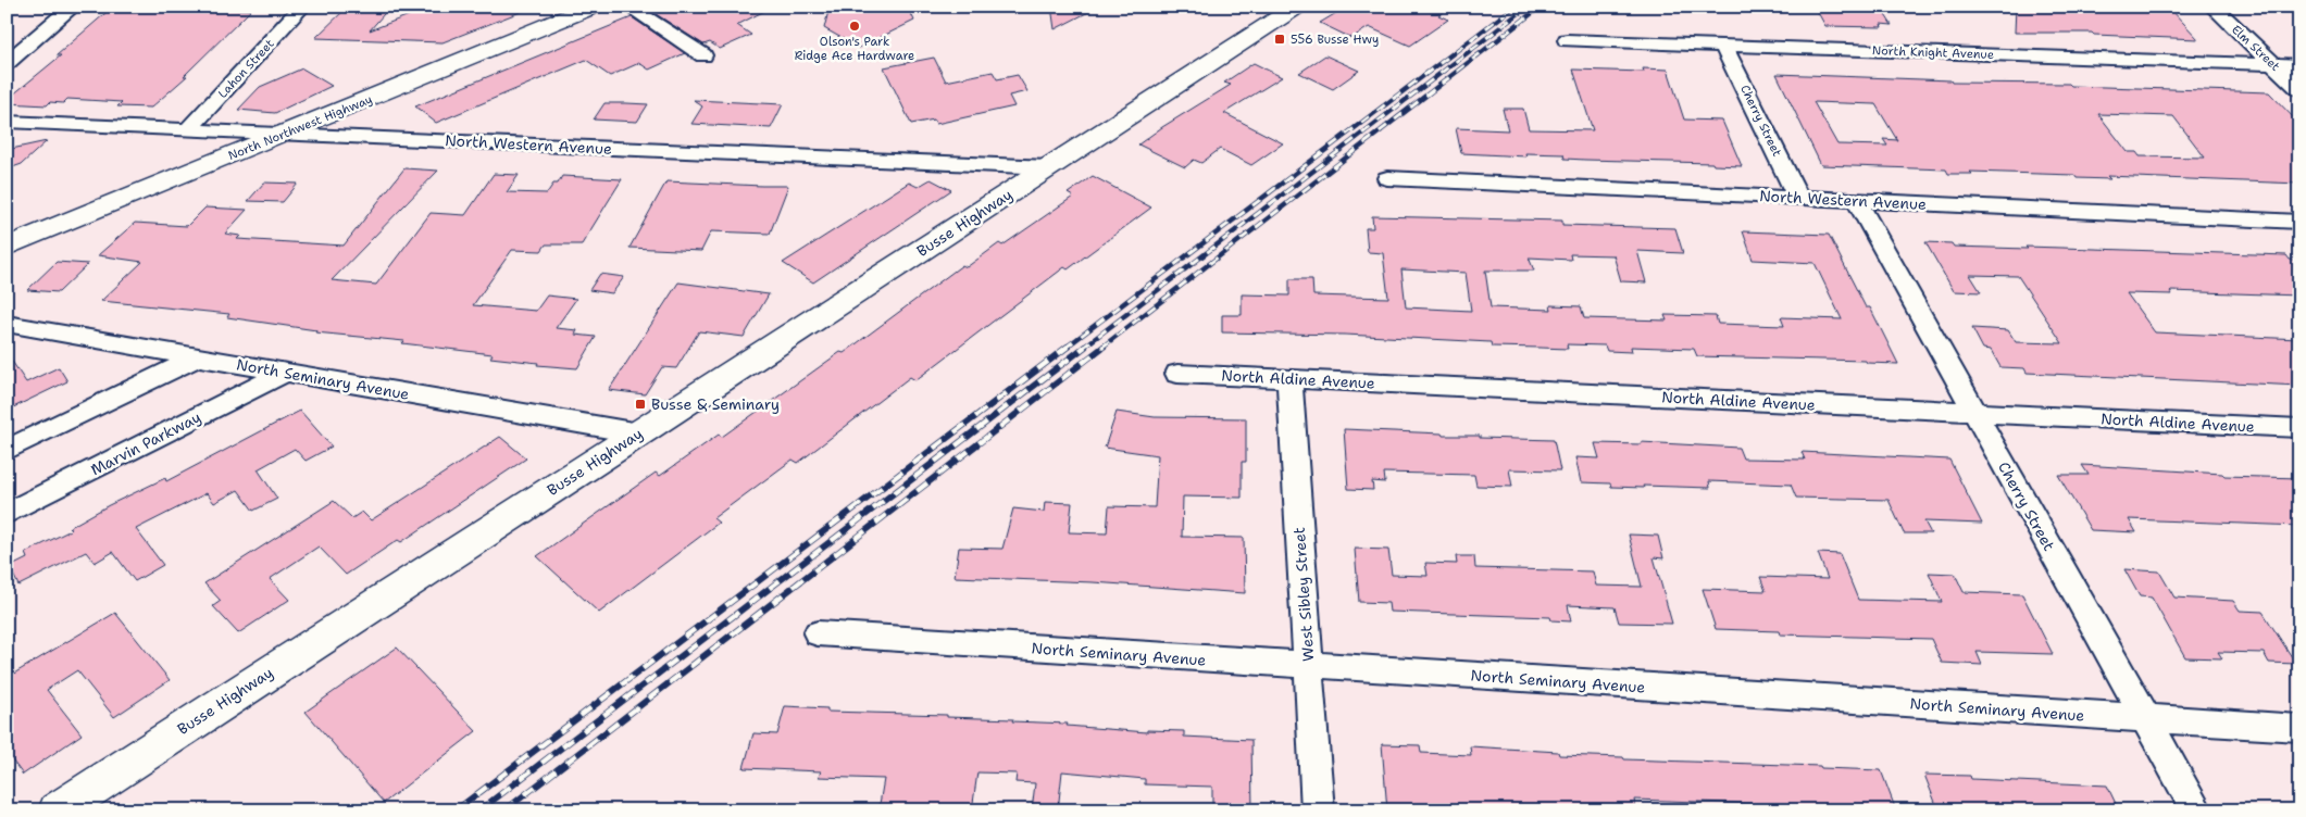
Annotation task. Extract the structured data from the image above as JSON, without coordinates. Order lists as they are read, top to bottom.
{
  "streets": {
    "main road": ["North Northwest Highway", "Busse Highway"],
    "street": [
      "Elm Street",
      "North Knight Avenue",
      "Lahon Street",
      "Cherry Street",
      "North Western Avenue",
      "North Seminary Avenue",
      "North Aldine Avenue",
      "Marvin Parkway",
      "West Sibley Street"
    ]
  },
  "crossings": [
    ["Elm Street", "North Knight Avenue"],
    ["North Knight Avenue", "Cherry Street"],
    ["Lahon Street", "North Western Avenue"],
    ["Cherry Street", "North Western Avenue"],
    ["Cherry Street", "North Seminary Avenue"],
    ["Cherry Street", "North Aldine Avenue"],
    ["North Northwest Highway", "North Western Avenue"],
    ["North Western Avenue", "Busse Highway"],
    ["Busse Highway", "North Seminary Avenue"],
    ["North Seminary Avenue", "Marvin Parkway"],
    ["North Seminary Avenue", "West Sibley Street"],
    ["North Aldine Avenue", "West Sibley Street"]
  ],
  "places": {
    "other": ["Olson's Park Ridge Ace Hardware"],
    "transit": ["556 Busse Hwy", "Busse & Seminary"]
  }
}
